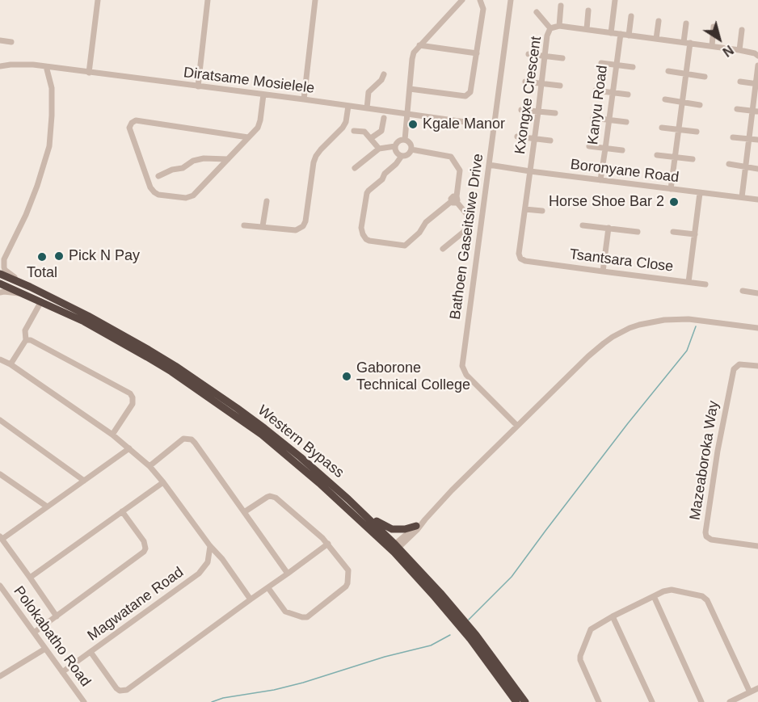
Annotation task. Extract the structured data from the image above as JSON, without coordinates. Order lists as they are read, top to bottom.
{
  "streets": {
    "highway": ["Western Bypass"],
    "street": [
      "Diratsame Mosielele",
      "Kxongxe Crescent",
      "Kanyu Road",
      "Boronyane Road",
      "Bathoen Gaseitsiwe Drive",
      "Tsantsara Close",
      "Mazeaboroka Way",
      "Magwatane Road",
      "Polokabatho Road"
    ]
  },
  "crossings": [
    ["Diratsame Mosielele", "Bathoen Gaseitsiwe Drive"],
    ["Kxongxe Crescent", "Kanyu Road"],
    ["Kxongxe Crescent", "Boronyane Road"],
    ["Kxongxe Crescent", "Tsantsara Close"],
    ["Kanyu Road", "Boronyane Road"],
    ["Boronyane Road", "Bathoen Gaseitsiwe Drive"],
    ["Boronyane Road", "Tsantsara Close"],
    ["Magwatane Road", "Polokabatho Road"]
  ],
  "places": [
    "Kgale Manor",
    "Horse Shoe Bar 2",
    "Pick N Pay",
    "Total",
    "Gaborone Technical College"
  ],
  "north": "bottom right"
}
